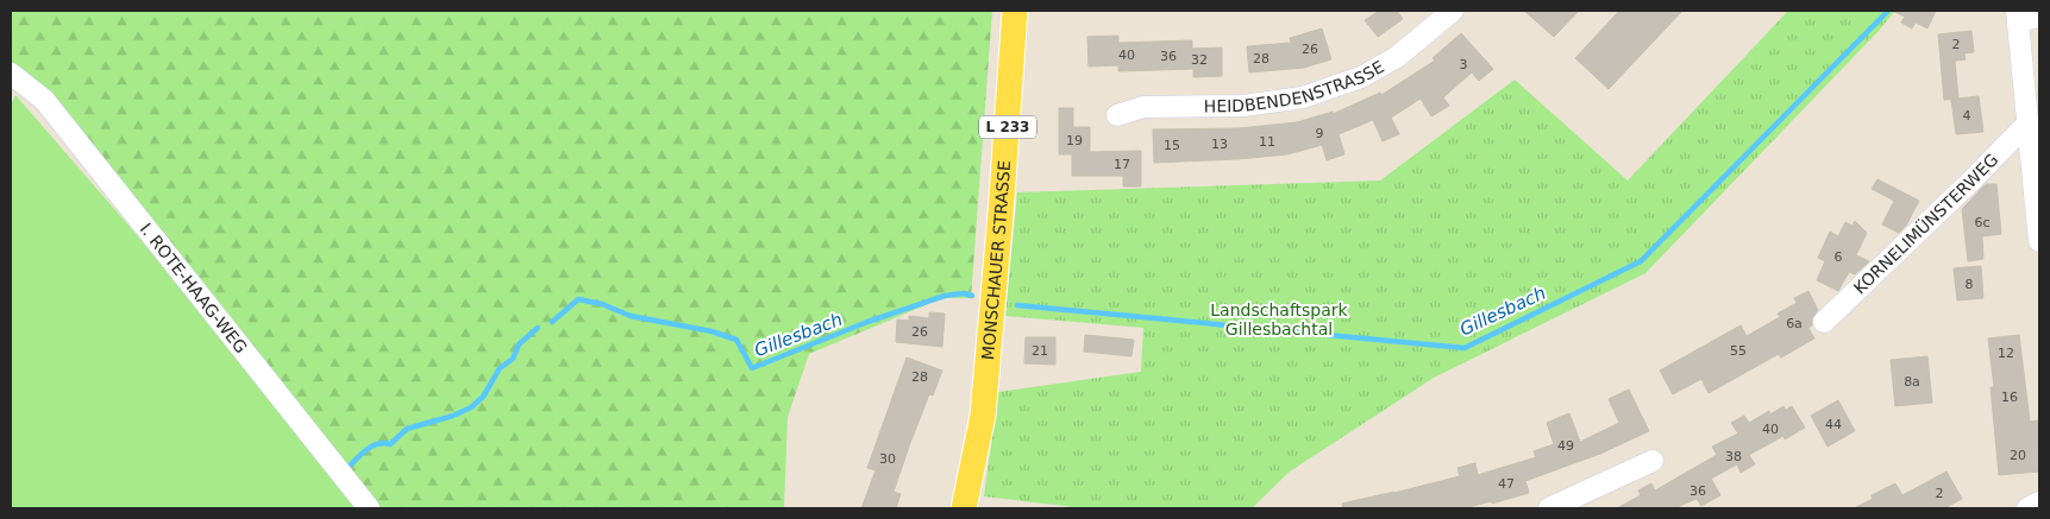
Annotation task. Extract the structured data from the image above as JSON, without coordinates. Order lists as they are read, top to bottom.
{
  "streets": {
    "main road": ["L 233", "MONSCHAUER STRASSE"],
    "street": ["HEIDBENDENSTRASSE", "KORNELIMÜNSTERWEG", "I. ROTE-HAAG-WEG"]
  },
  "water": ["Gillesbach"],
  "parks": ["Landschaftspark Gillesbachtal"],
  "house_numbers": [
    "2",
    "26",
    "40",
    "36",
    "28",
    "32",
    "3",
    "4",
    "9",
    "19",
    "11",
    "13",
    "15",
    "17",
    "6c",
    "6",
    "8",
    "6a",
    "26",
    "21",
    "55",
    "12",
    "28",
    "8a",
    "16",
    "44",
    "40",
    "49",
    "20",
    "38",
    "30",
    "47",
    "36",
    "2"
  ]
}
